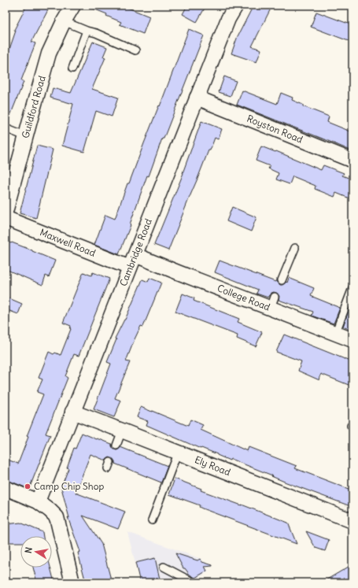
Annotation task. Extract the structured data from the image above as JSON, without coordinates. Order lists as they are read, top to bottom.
{
  "streets": {
    "street": [
      "Guildford Road",
      "Royston Road",
      "Maxwell Road",
      "Cambridge Road",
      "College Road",
      "Ely Road"
    ]
  },
  "crossings": [
    ["Royston Road", "Cambridge Road"],
    ["Maxwell Road", "Cambridge Road"],
    ["Maxwell Road", "College Road"],
    ["Cambridge Road", "College Road"],
    ["Cambridge Road", "Ely Road"]
  ],
  "places": ["Camp Chip Shop"],
  "north": "left"
}
